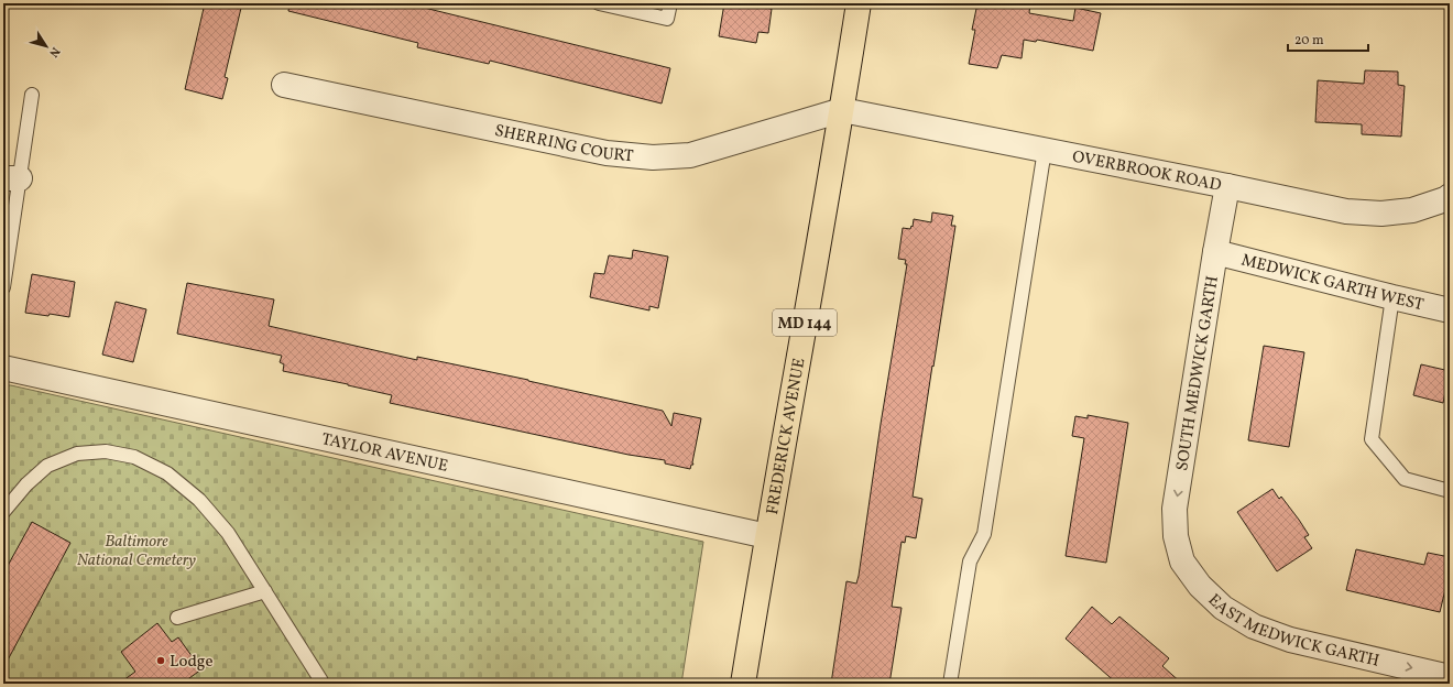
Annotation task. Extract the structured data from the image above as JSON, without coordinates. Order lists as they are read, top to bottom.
{
  "streets": {
    "main road": ["MD 144", "FREDERICK AVENUE"],
    "street": [
      "SHERRING COURT",
      "OVERBROOK ROAD",
      "MEDWICK GARTH WEST",
      "SOUTH MEDWICK GARTH",
      "TAYLOR AVENUE",
      "EAST MEDWICK GARTH"
    ]
  },
  "crossings": [
    ["SHERRING COURT", "OVERBROOK ROAD"],
    ["SHERRING COURT", "MD 144"],
    ["SHERRING COURT", "FREDERICK AVENUE"],
    ["OVERBROOK ROAD", "MD 144"],
    ["OVERBROOK ROAD", "SOUTH MEDWICK GARTH"],
    ["OVERBROOK ROAD", "FREDERICK AVENUE"],
    ["MEDWICK GARTH WEST", "SOUTH MEDWICK GARTH"],
    ["MD 144", "FREDERICK AVENUE"],
    ["SOUTH MEDWICK GARTH", "EAST MEDWICK GARTH"],
    ["FREDERICK AVENUE", "TAYLOR AVENUE"]
  ],
  "one_way": ["SOUTH MEDWICK GARTH", "EAST MEDWICK GARTH"],
  "parks": ["Baltimore National Cemetery"],
  "places": ["Lodge"],
  "scale_bar": "20 m",
  "north": "bottom right"
}
